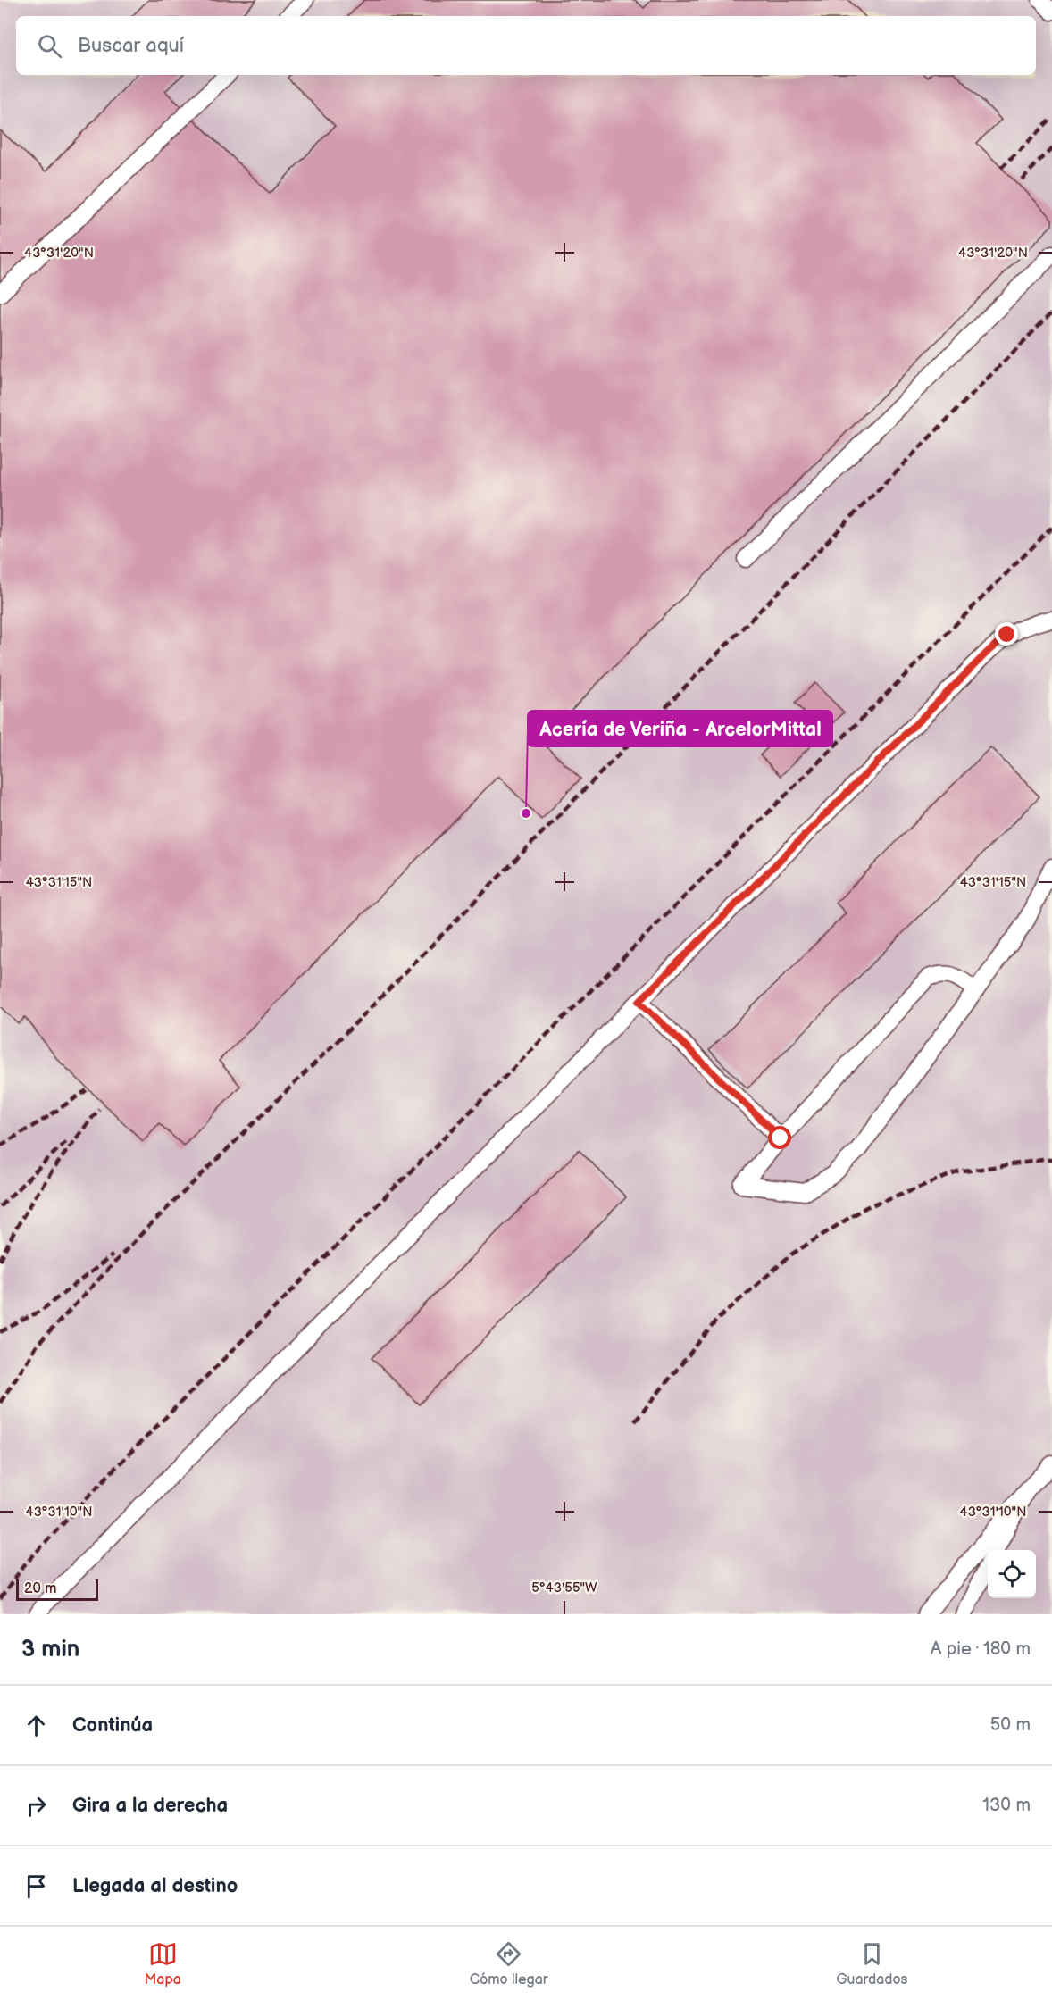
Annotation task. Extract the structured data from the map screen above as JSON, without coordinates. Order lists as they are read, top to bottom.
{
  "places": ["Acería de Veriña - ArcelorMittal"],
  "scale_bar": "20 m",
  "page": {
    "search": "Buscar aquí",
    "scale": "20 m",
    "heading": ["3 min", "A pie · 180 m"],
    "list": [
      ["Continúa", "50 m"],
      ["Gira a la derecha", "130 m"],
      "Llegada al destino"
    ],
    "nav": ["Mapa", "Cómo llegar", "Guardados"]
  },
  "coordinates": [
    "43°31'20\"N",
    "43°31'15\"N",
    "43°31'10\"N",
    "5°43'55\"W"
  ]
}
